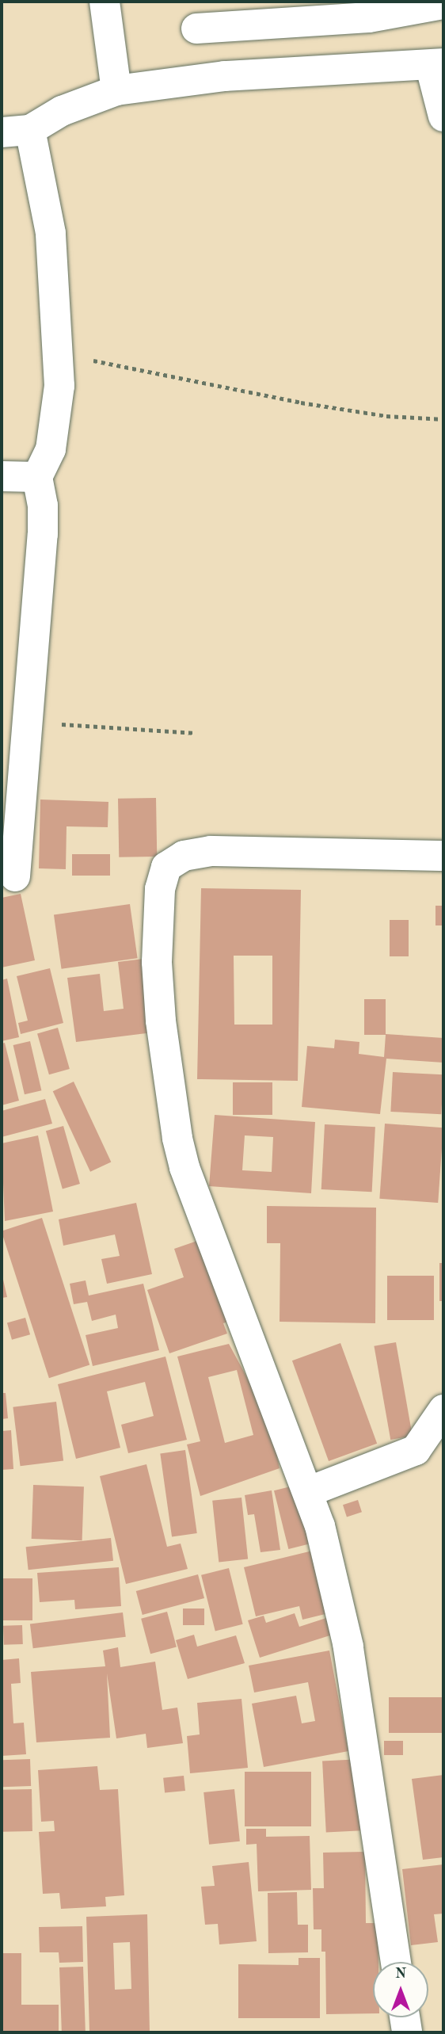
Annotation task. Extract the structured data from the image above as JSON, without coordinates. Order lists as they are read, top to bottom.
{
  "north": "top"
}
